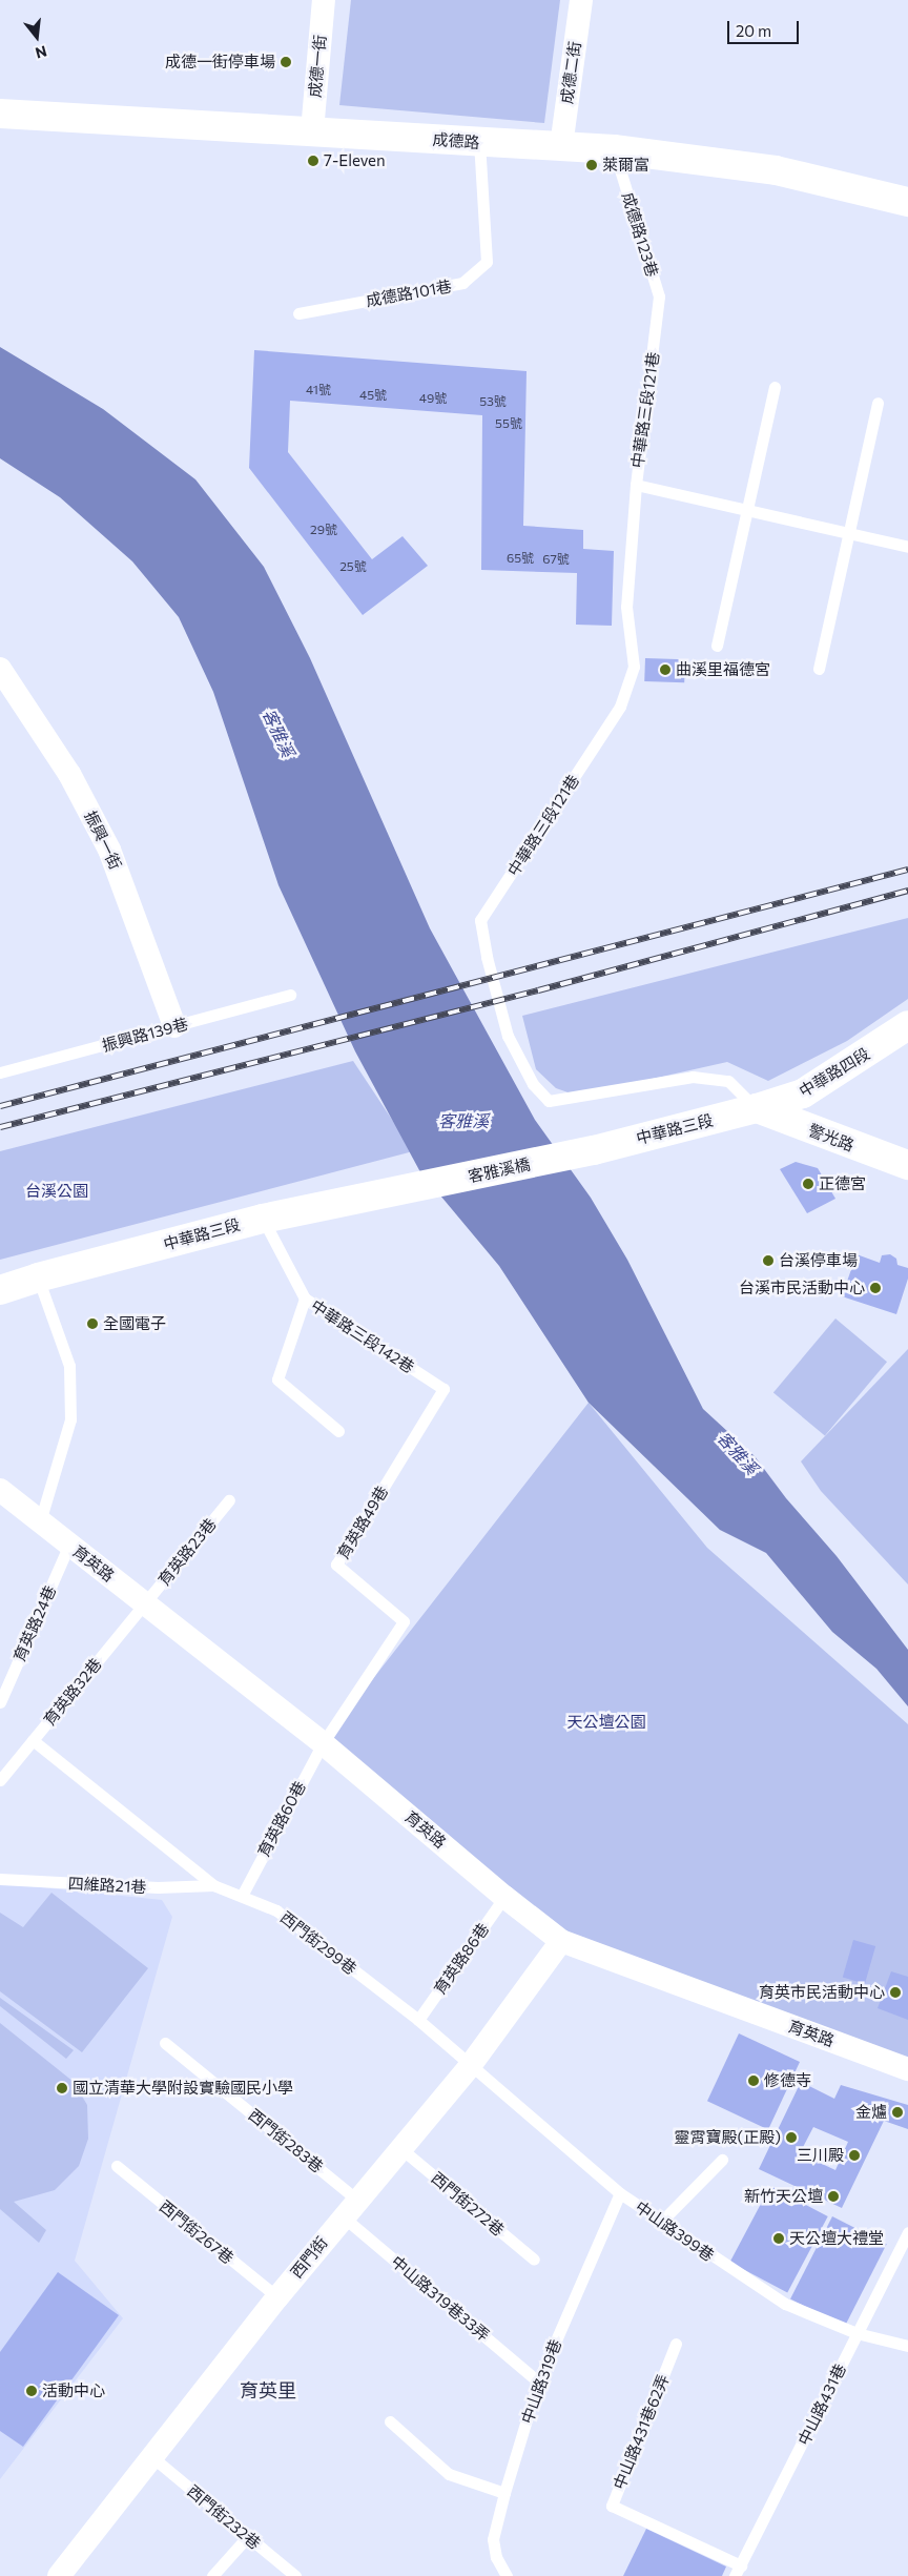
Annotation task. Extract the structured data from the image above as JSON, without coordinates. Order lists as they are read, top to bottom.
{
  "streets": {
    "street": [
      "成德一街",
      "成德二街",
      "成德路",
      "振興一街",
      "中華路四段",
      "中華路三段",
      "警光路",
      "客雅溪橋",
      "育英路",
      "西門街"
    ],
    "lane": [
      "成德路123巷",
      "成德路101巷",
      "中華路三段121巷",
      "振興路139巷",
      "中華路三段142巷",
      "育英路49巷",
      "育英路23巷",
      "育英路24巷",
      "育英路32巷",
      "育英路60巷",
      "四維路21巷",
      "西門街299巷",
      "育英路86巷",
      "西門街283巷",
      "西門街272巷",
      "中山路399巷",
      "西門街267巷",
      "中山路319巷33弄",
      "中山路319巷",
      "中山路431巷",
      "中山路431巷62弄",
      "西門街232巷"
    ]
  },
  "crossings": [
    ["成德一街", "成德路"],
    ["成德二街", "成德路"],
    ["成德路", "成德路123巷"],
    ["成德路", "成德路101巷"],
    ["成德路123巷", "中華路三段121巷"],
    ["中華路三段121巷", "中華路四段"],
    ["中華路三段121巷", "中華路三段"],
    ["中華路三段121巷", "警光路"],
    ["振興一街", "振興路139巷"],
    ["中華路四段", "中華路三段"],
    ["中華路四段", "警光路"],
    ["中華路三段", "警光路"],
    ["中華路三段", "客雅溪橋"],
    ["中華路三段", "中華路三段142巷"],
    ["中華路三段142巷", "育英路49巷"],
    ["育英路49巷", "育英路"],
    ["育英路49巷", "育英路60巷"],
    ["育英路23巷", "育英路"],
    ["育英路23巷", "育英路32巷"],
    ["育英路", "育英路24巷"],
    ["育英路", "育英路32巷"],
    ["育英路", "育英路60巷"],
    ["育英路", "育英路86巷"],
    ["育英路", "西門街"],
    ["育英路32巷", "西門街299巷"],
    ["育英路60巷", "西門街299巷"],
    ["四維路21巷", "西門街299巷"],
    ["西門街299巷", "育英路86巷"],
    ["西門街299巷", "中山路399巷"],
    ["西門街299巷", "西門街"],
    ["西門街283巷", "西門街"],
    ["西門街283巷", "中山路319巷33弄"],
    ["西門街272巷", "西門街"],
    ["中山路399巷", "西門街"],
    ["中山路399巷", "中山路319巷"],
    ["中山路399巷", "中山路431巷"],
    ["西門街267巷", "西門街"],
    ["西門街", "中山路319巷33弄"],
    ["西門街", "西門街232巷"],
    ["中山路319巷33弄", "中山路319巷"],
    ["中山路431巷", "中山路431巷62弄"]
  ],
  "districts": ["育英里"],
  "water": ["客雅溪"],
  "parks": ["台溪公園", "天公壇公園"],
  "places": [
    "成德一街停車場",
    "7-Eleven",
    "萊爾富",
    "曲溪里福德宮",
    "正德宮",
    "台溪停車場",
    "台溪市民活動中心",
    "全國電子",
    "育英市民活動中心",
    "修德寺",
    "國立清華大學附設實驗國民小學",
    "金爐",
    "靈霄寶殿(正殿)",
    "三川殿",
    "新竹天公壇",
    "天公壇大禮堂",
    "活動中心"
  ],
  "house_numbers": [
    "41號",
    "45號",
    "49號",
    "53號",
    "55號",
    "29號",
    "65號",
    "67號",
    "25號"
  ],
  "scale_bar": "20 m",
  "north": "bottom"
}
